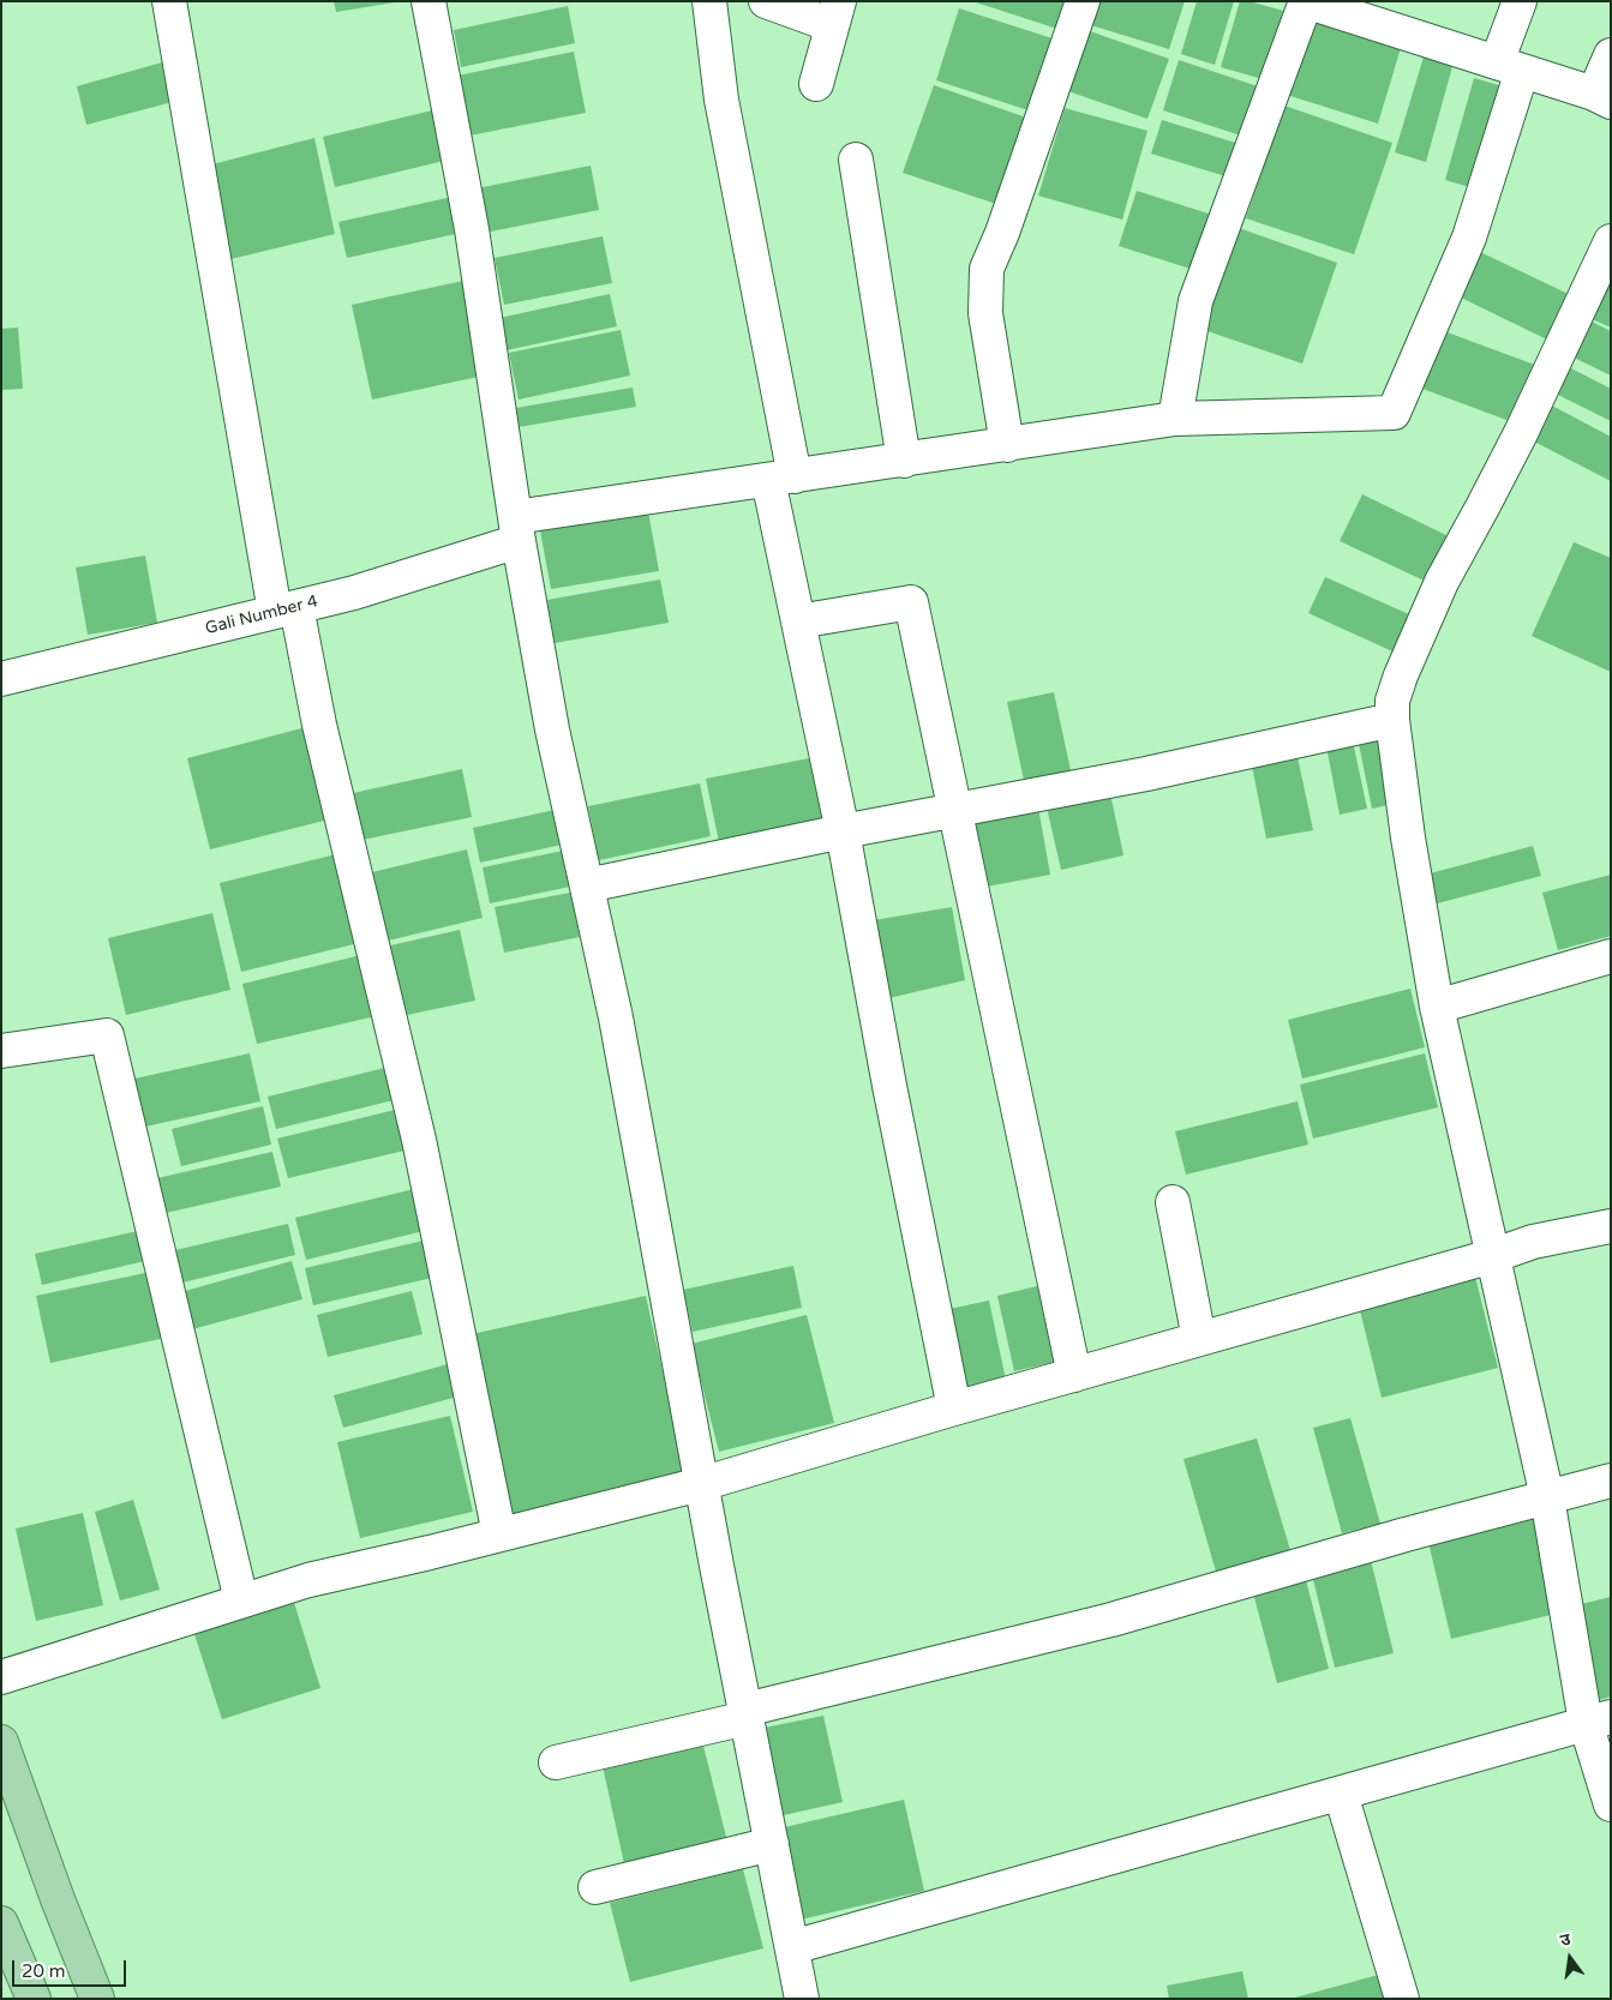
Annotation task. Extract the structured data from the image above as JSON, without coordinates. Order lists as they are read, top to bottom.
{
  "streets": {
    "street": ["Gali Number 4"]
  },
  "scale_bar": "20 m",
  "north": "top"
}
